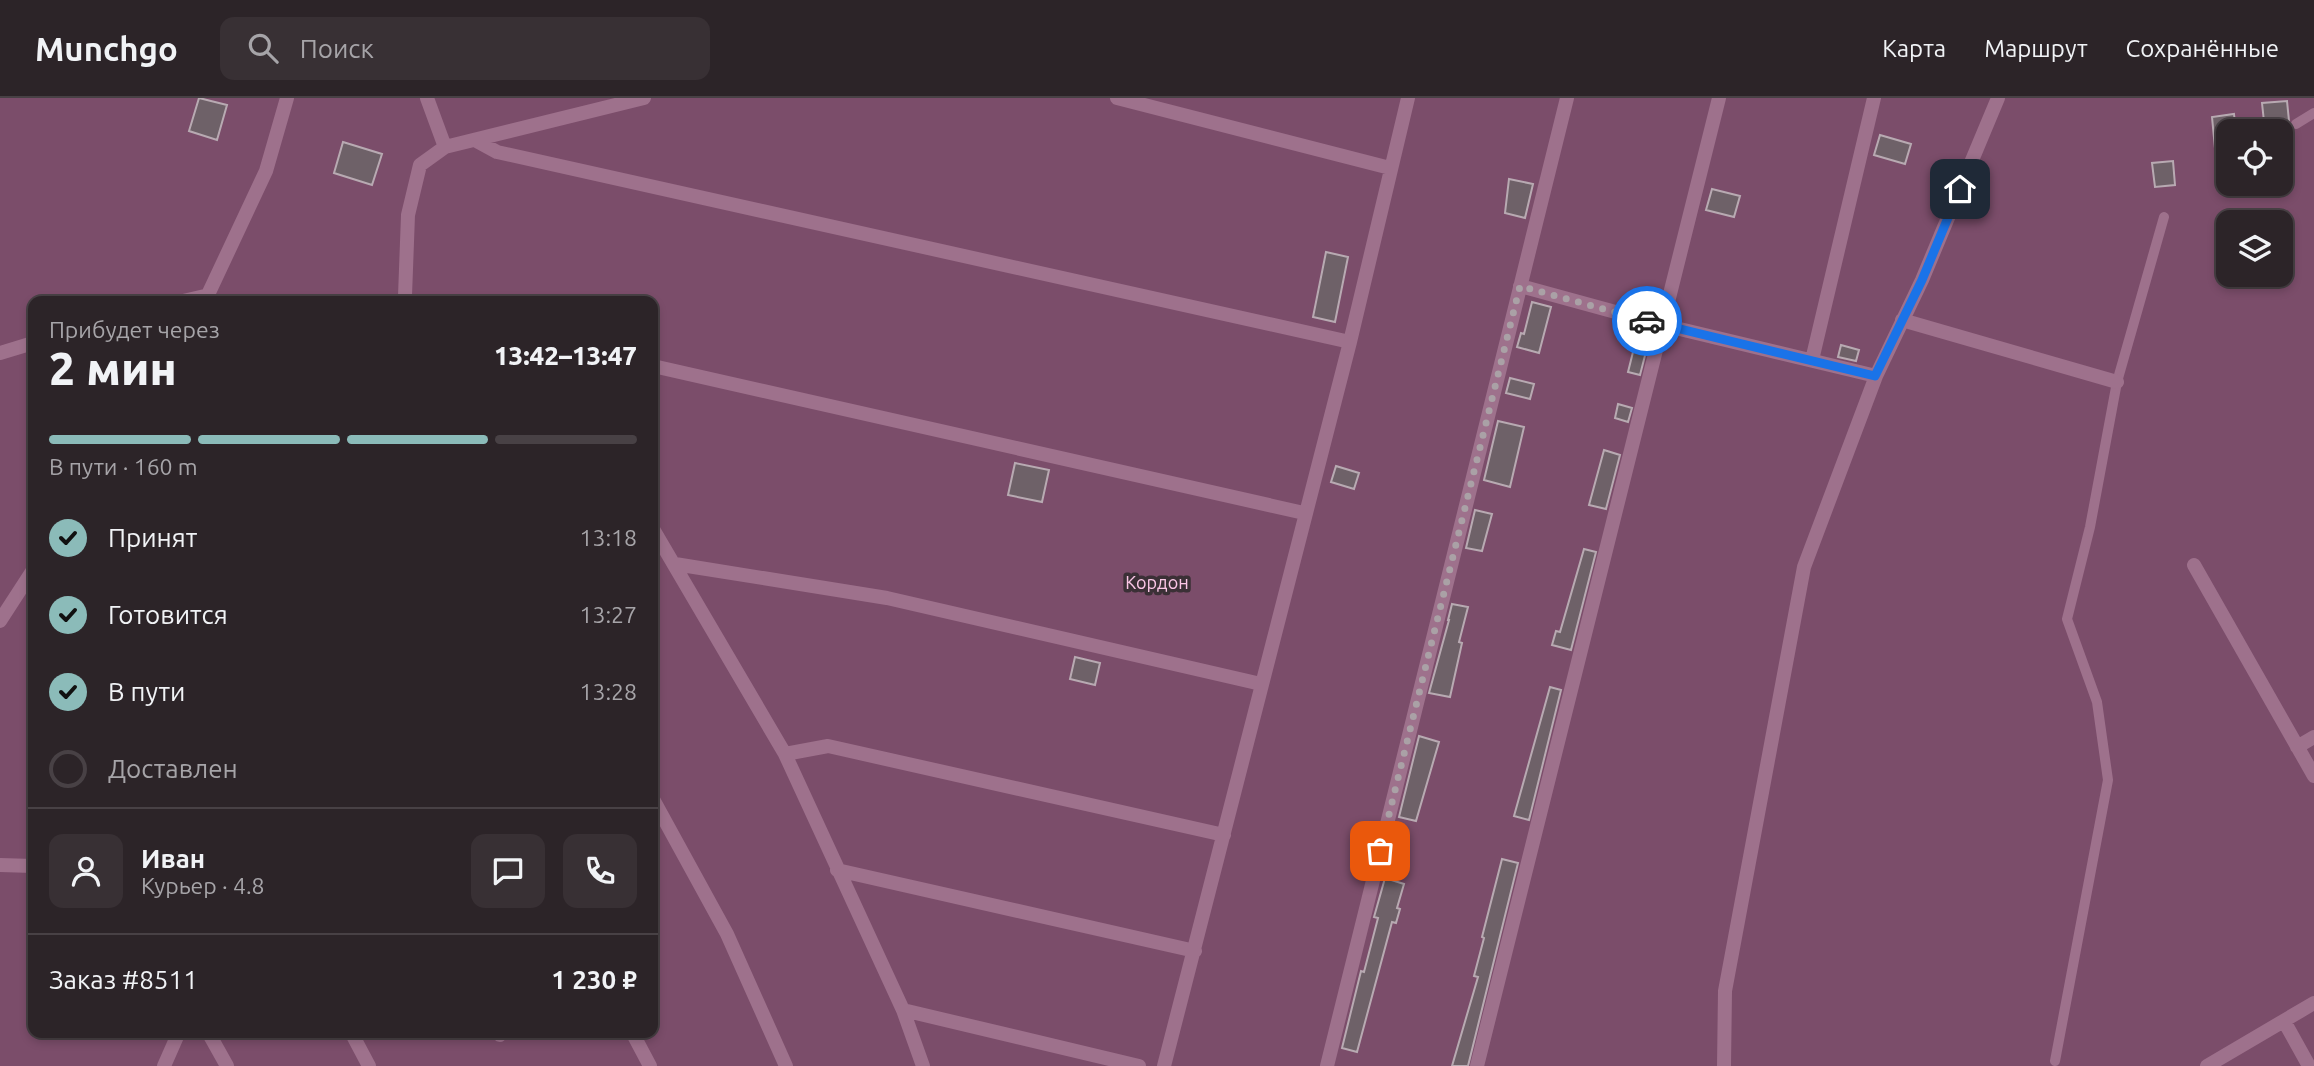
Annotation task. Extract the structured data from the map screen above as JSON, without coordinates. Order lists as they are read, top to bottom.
{
  "parks": ["Кордон"],
  "page": {
    "header": "Munchgo",
    "search": "Поиск",
    "nav": ["Карта", "Маршрут", "Сохранённые"],
    "heading": ["2 мин", "Прибудет через", "13:42–13:47"],
    "panel": [
      "Иван",
      "Курьер · 4.8",
      "Заказ #8511",
      "1 230 ₽"
    ],
    "bar": "В пути · 160 m",
    "list": [
      ["Принят", "13:18"],
      ["Готовится", "13:27"],
      ["В пути", "13:28"],
      "Доставлен"
    ]
  }
}
